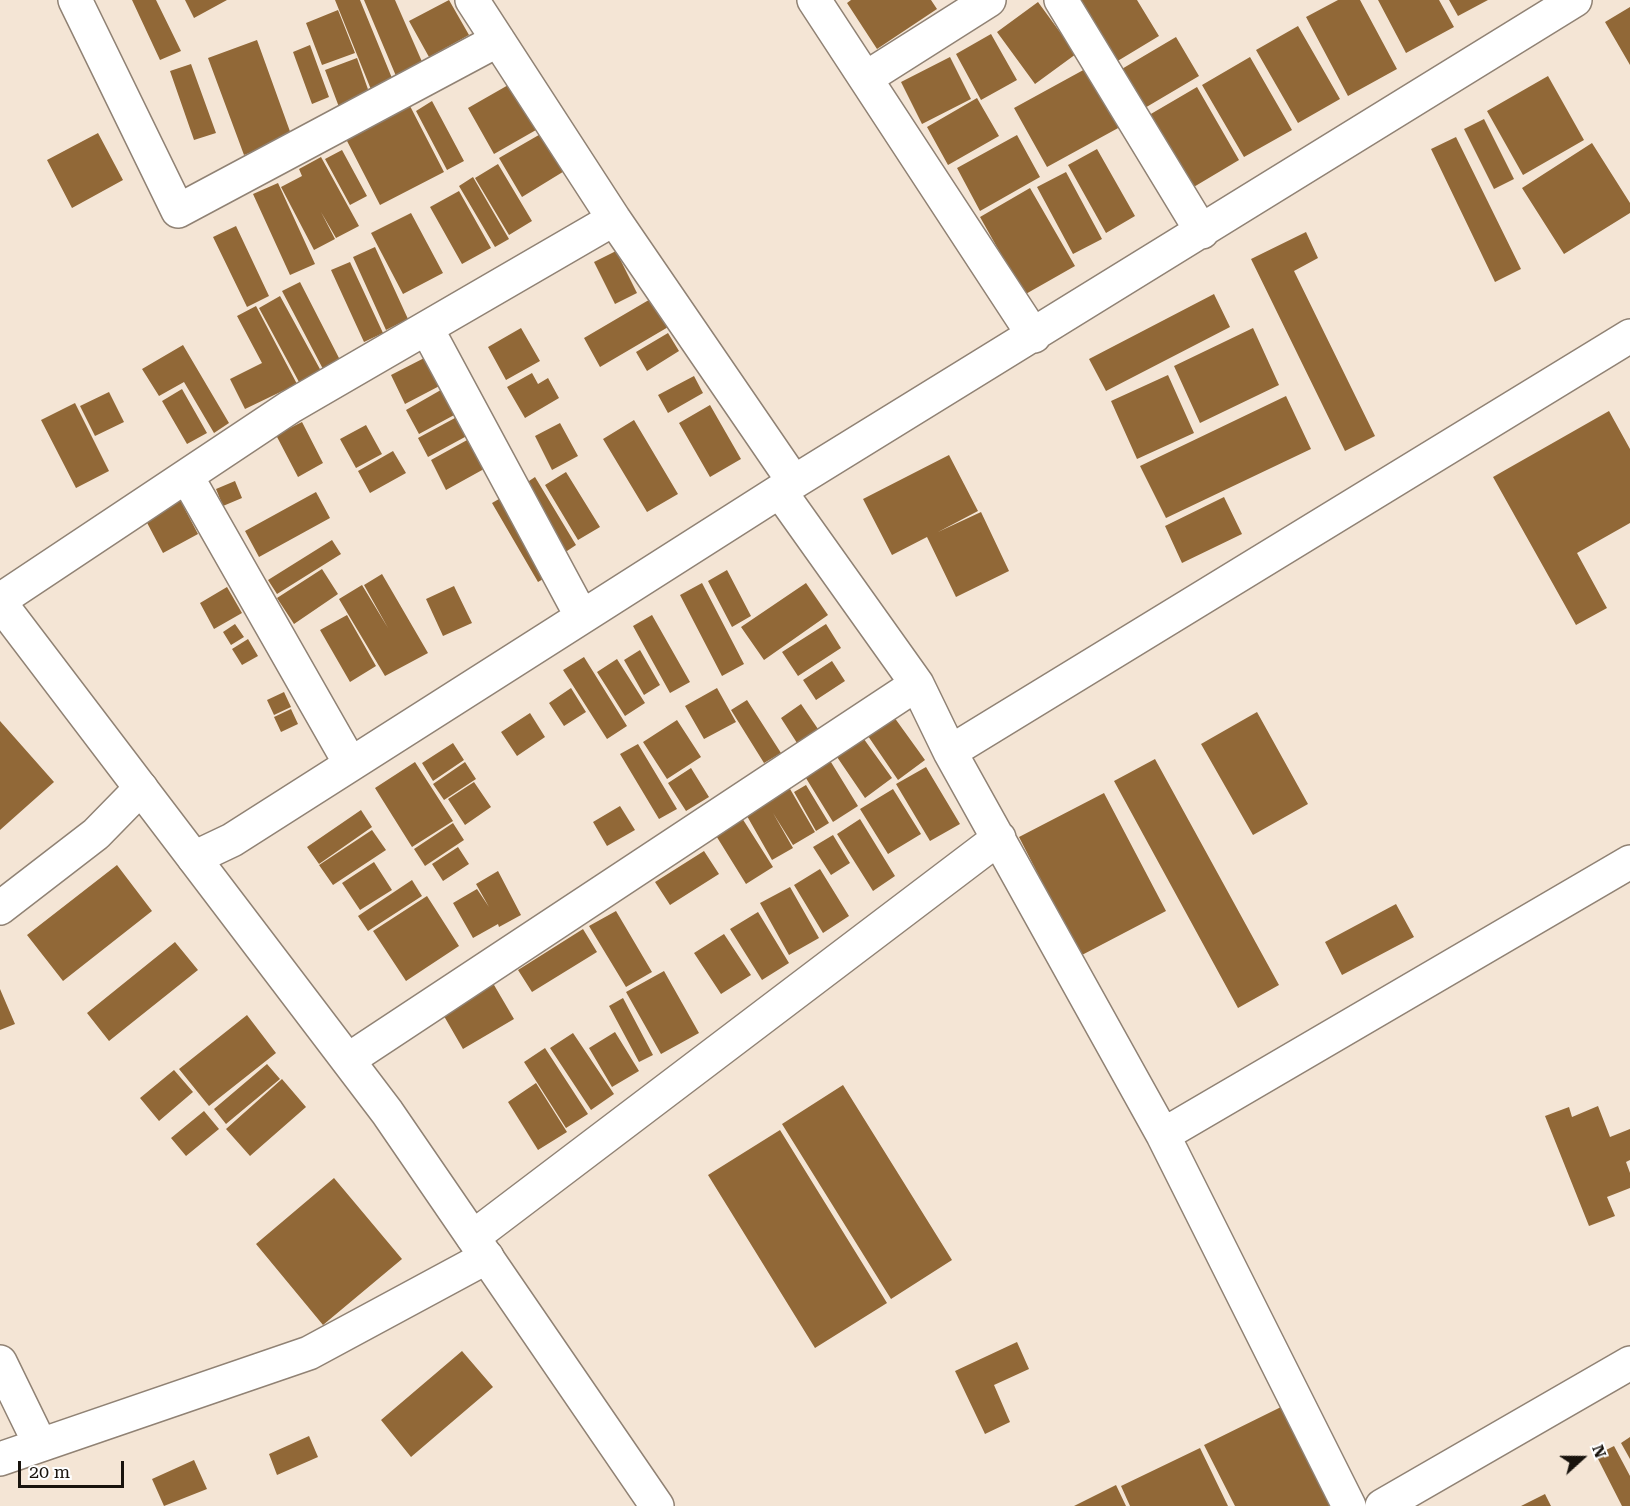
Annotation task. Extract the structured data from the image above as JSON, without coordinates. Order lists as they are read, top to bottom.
{
  "scale_bar": "20 m",
  "north": "right"
}
